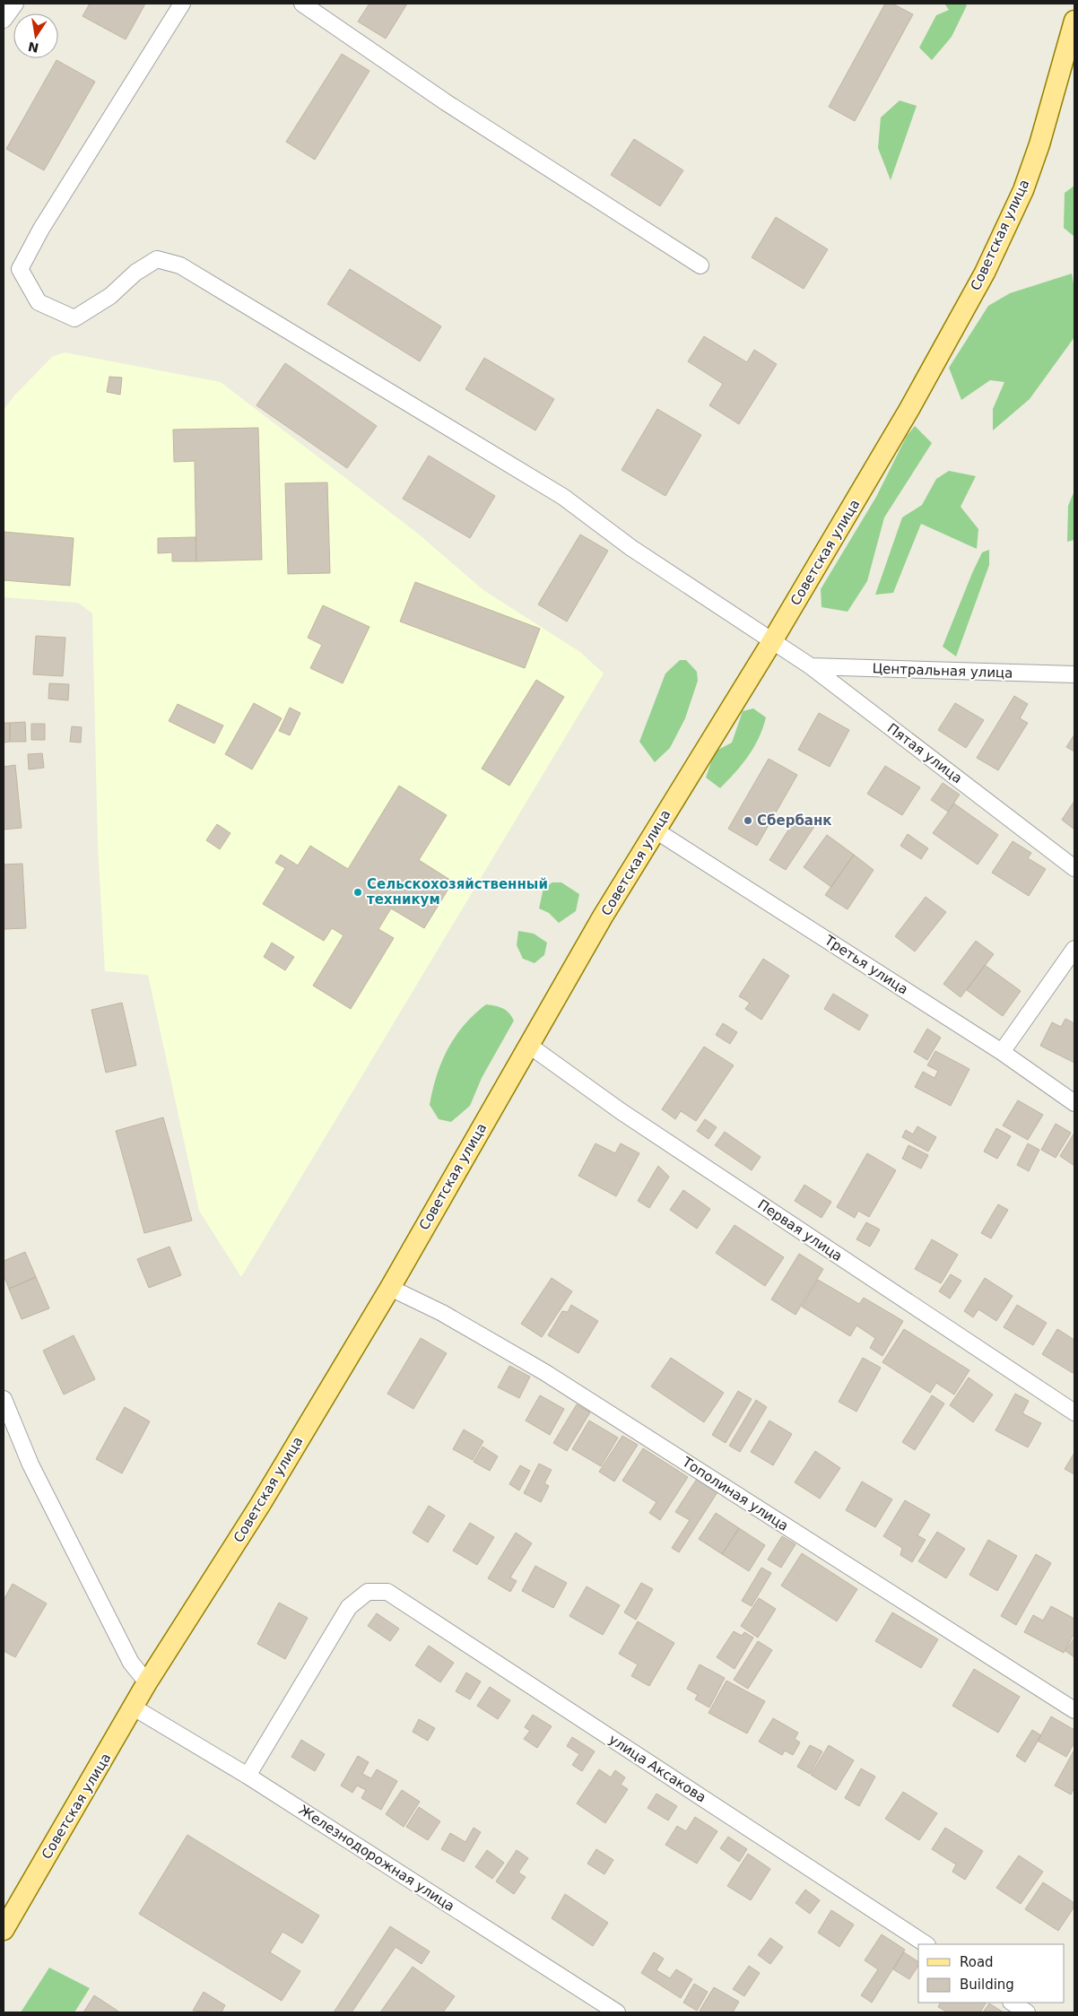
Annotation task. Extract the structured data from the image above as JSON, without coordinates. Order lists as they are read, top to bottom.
{
  "streets": {
    "main road": ["Советская улица"],
    "street": [
      "Центральная улица",
      "Пятая улица",
      "Третья улица",
      "Первая улица",
      "Тополиная улица",
      "улица Аксакова",
      "Железнодорожная улица"
    ]
  },
  "crossings": [
    ["Советская улица", "Пятая улица"],
    ["Советская улица", "Третья улица"],
    ["Советская улица", "Первая улица"],
    ["Советская улица", "Тополиная улица"],
    ["Советская улица", "Железнодорожная улица"],
    ["Центральная улица", "Пятая улица"],
    ["улица Аксакова", "Железнодорожная улица"]
  ],
  "places": ["Сбербанк", "Сельскохозяйственный техникум"],
  "legend": ["Road", "Building"],
  "north": "bottom"
}
